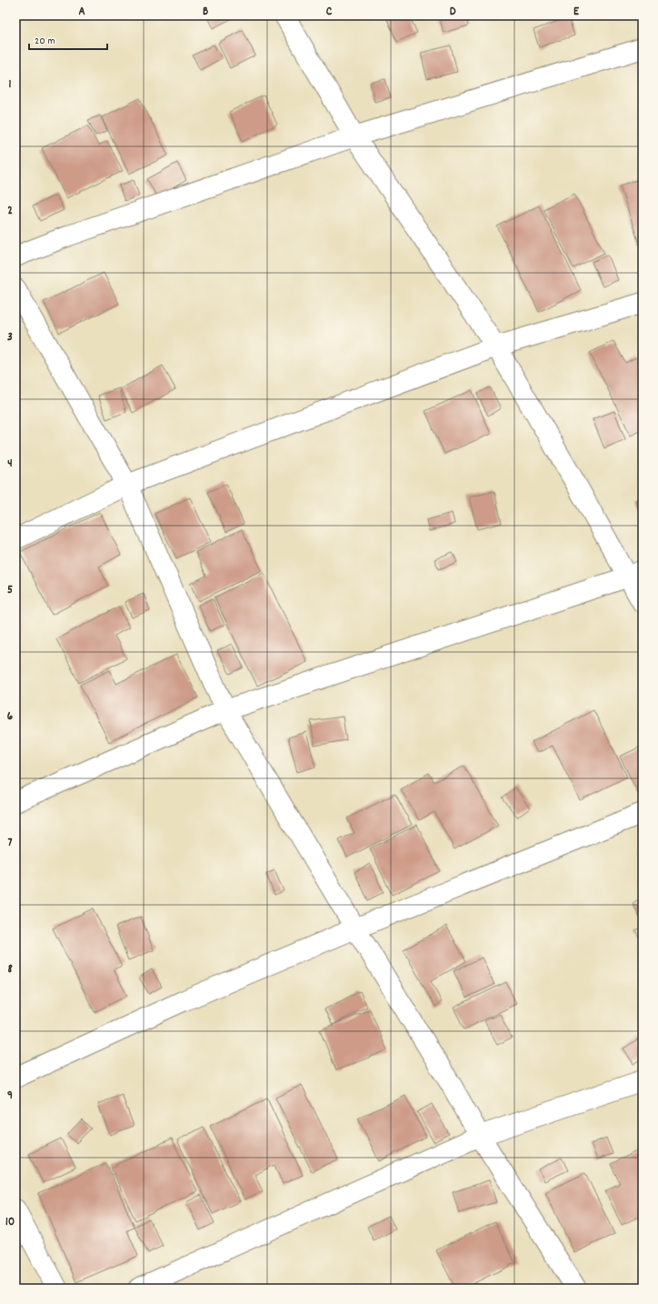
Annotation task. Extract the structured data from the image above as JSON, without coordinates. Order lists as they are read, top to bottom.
{
  "scale_bar": "20 m",
  "grid": {
    "columns": [
      "A",
      "B",
      "C",
      "D",
      "E"
    ],
    "rows": [
      "1",
      "2",
      "3",
      "4",
      "5",
      "6",
      "7",
      "8",
      "9",
      "10"
    ]
  }
}
